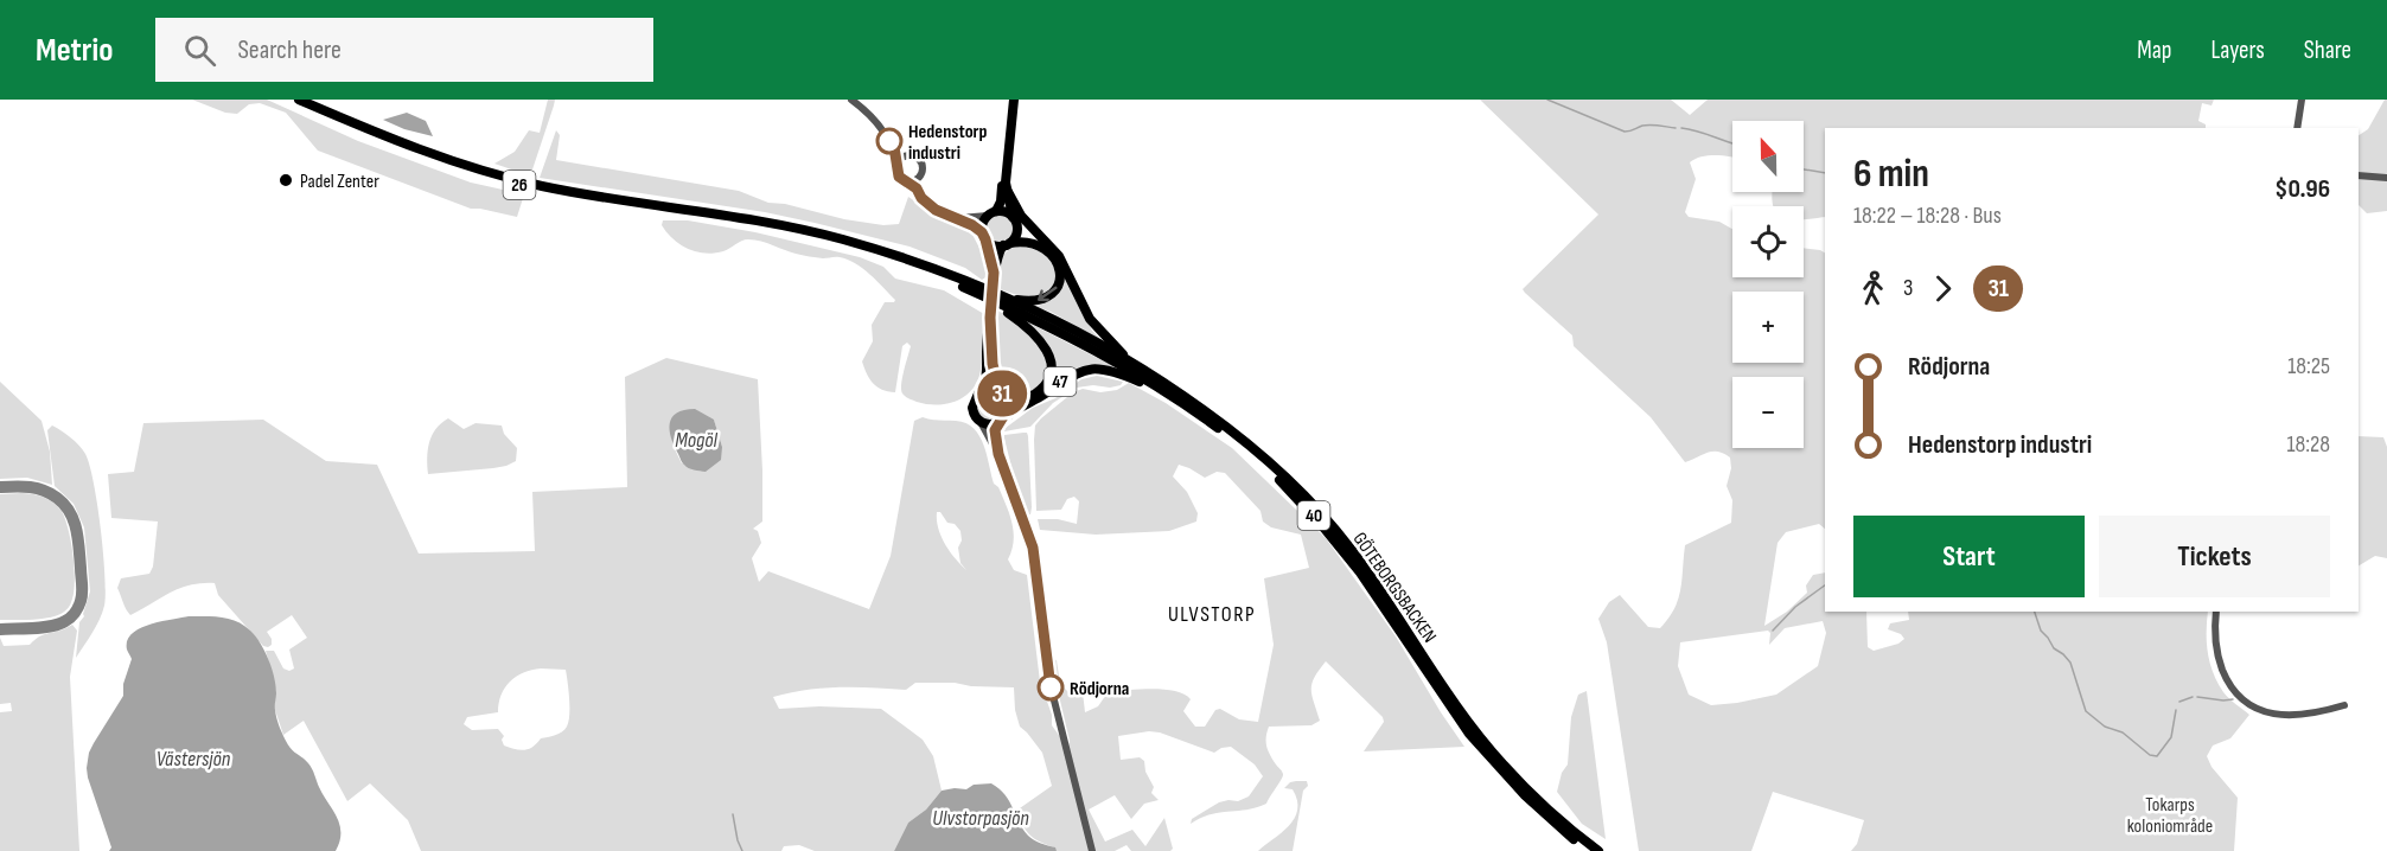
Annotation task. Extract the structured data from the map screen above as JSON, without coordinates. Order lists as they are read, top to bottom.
{
  "streets": {
    "highway": [
      "26",
      "47",
      "40",
      "GÖTEBORGSBACKEN"
    ]
  },
  "crossings": [
    ["26", "47"],
    ["26", "40"],
    ["47", "40"],
    ["47", "GÖTEBORGSBACKEN"],
    ["40", "GÖTEBORGSBACKEN"]
  ],
  "districts": ["ULVSTORP"],
  "water": ["Mogöl", "Västersjön", "Ulvstorpasjön"],
  "parks": ["Tokarps koloniområde"],
  "places": ["Hedenstorp industri", "Padel Zenter", "Rödjorna"],
  "lines": ["bus line 31"],
  "north": "top",
  "page": {
    "header": "Metrio",
    "search": "Search here",
    "nav": ["Map", "Layers", "Share"],
    "on_map": "31",
    "map_buttons": ["+", "−"],
    "heading": ["6 min", "18:22 – 18:28 · Bus", "$0.96"],
    "legs": ["3", "31"],
    "list": [
      {
        "name": "Rödjorna",
        "value": "18:25"
      },
      {
        "name": "Hedenstorp industri",
        "value": "18:28"
      }
    ],
    "buttons": ["Start", "Tickets"]
  }
}
